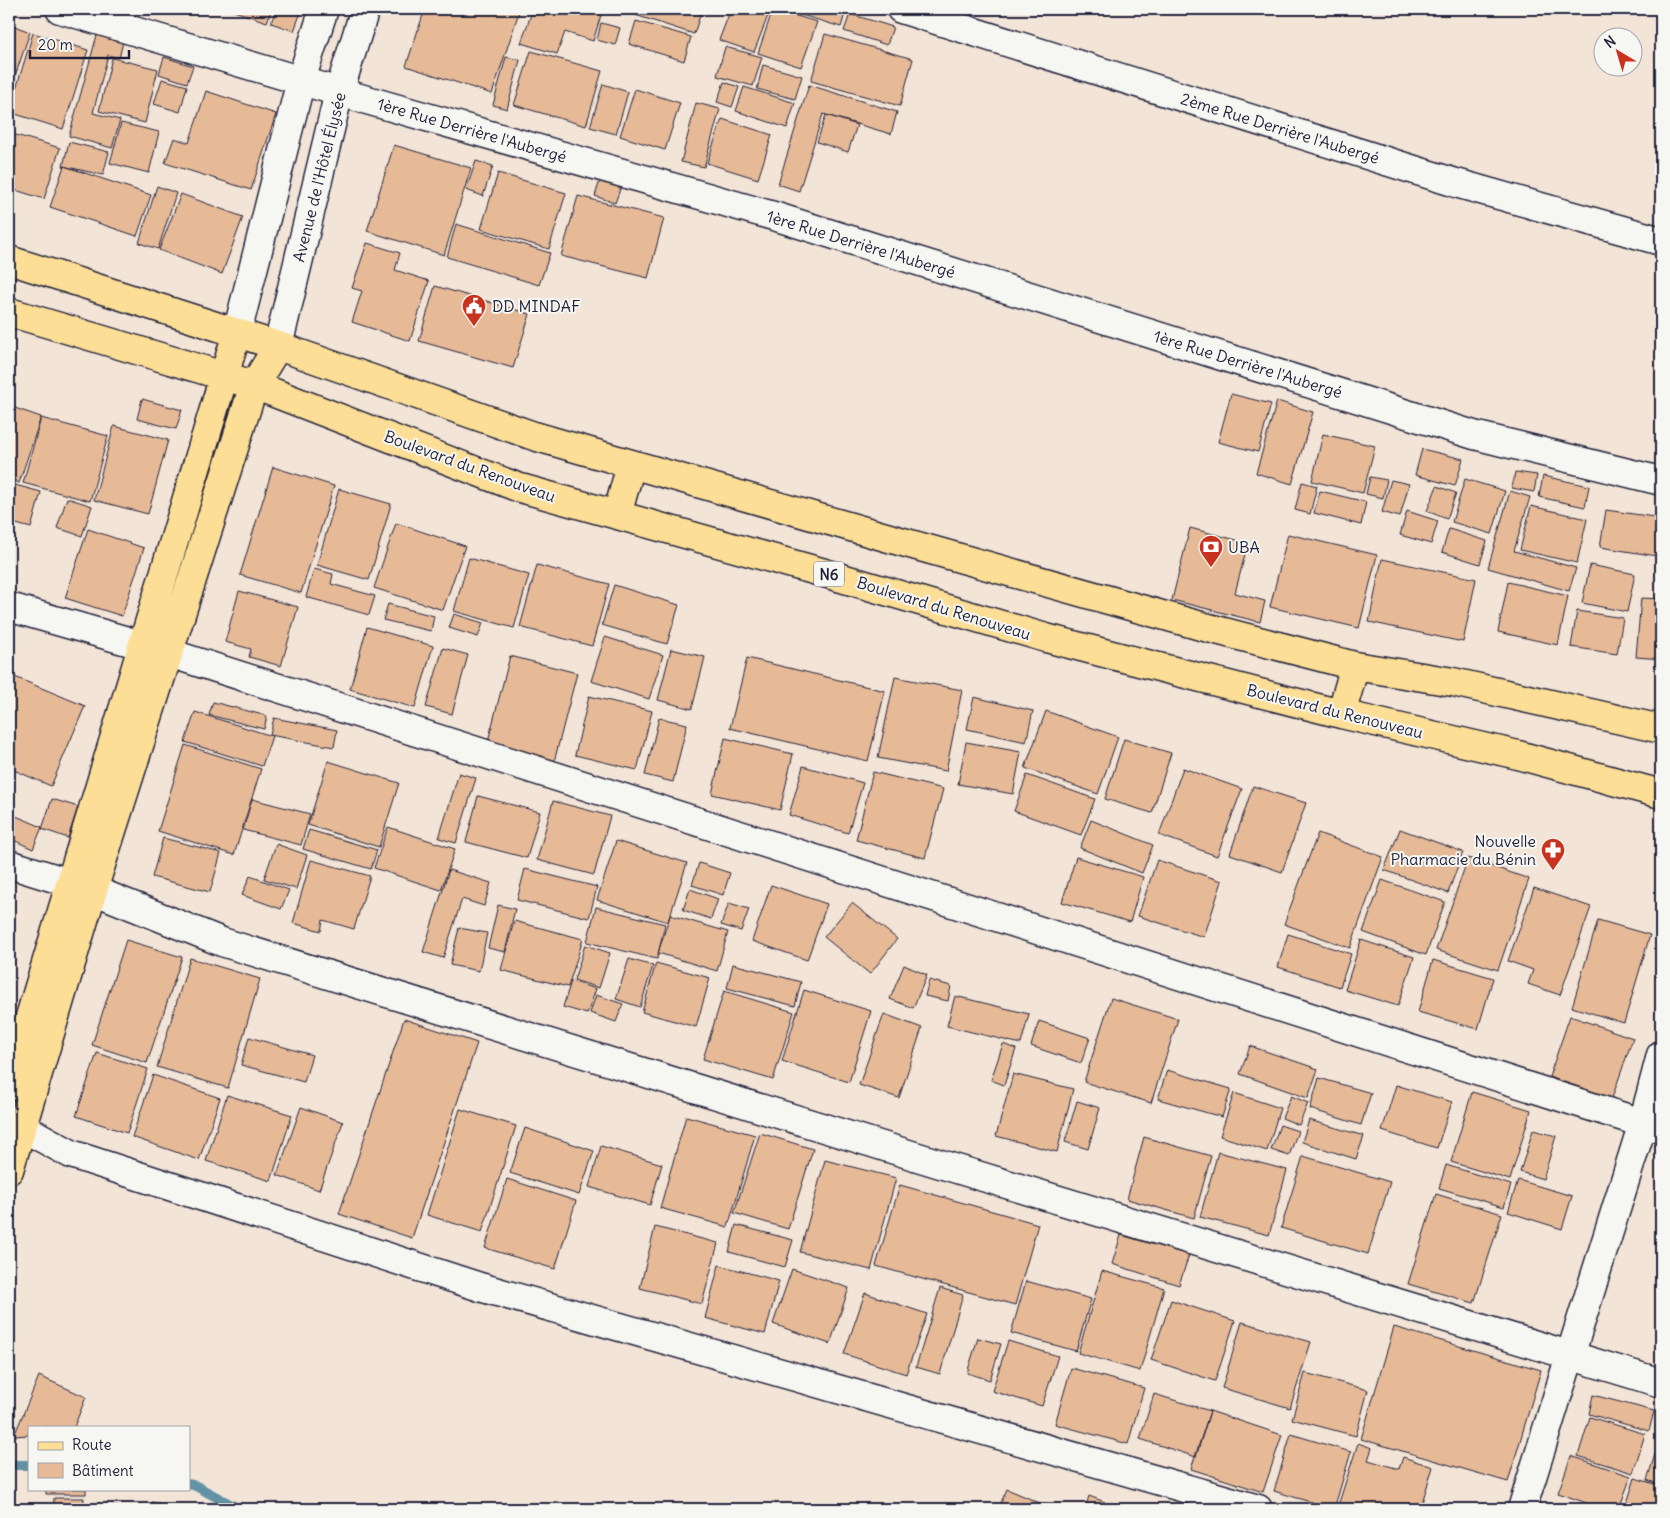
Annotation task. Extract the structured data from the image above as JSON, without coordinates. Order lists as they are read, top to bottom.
{
  "streets": {
    "main road": ["Boulevard du Renouveau", "N6"],
    "street": ["2ème Rue Derrière l'Aubergé", "1ère Rue Derrière l'Aubergé", "Avenue de l'Hôtel Élysée"]
  },
  "crossings": [
    ["1ère Rue Derrière l'Aubergé", "Avenue de l'Hôtel Élysée"]
  ],
  "places": {
    "public building": ["DD MINDAF"],
    "bank": ["UBA"],
    "pharmacy": ["Nouvelle Pharmacie du Bénin"]
  },
  "legend": ["Route", "Bâtiment"],
  "scale_bar": "20 m",
  "north": "top left"
}
